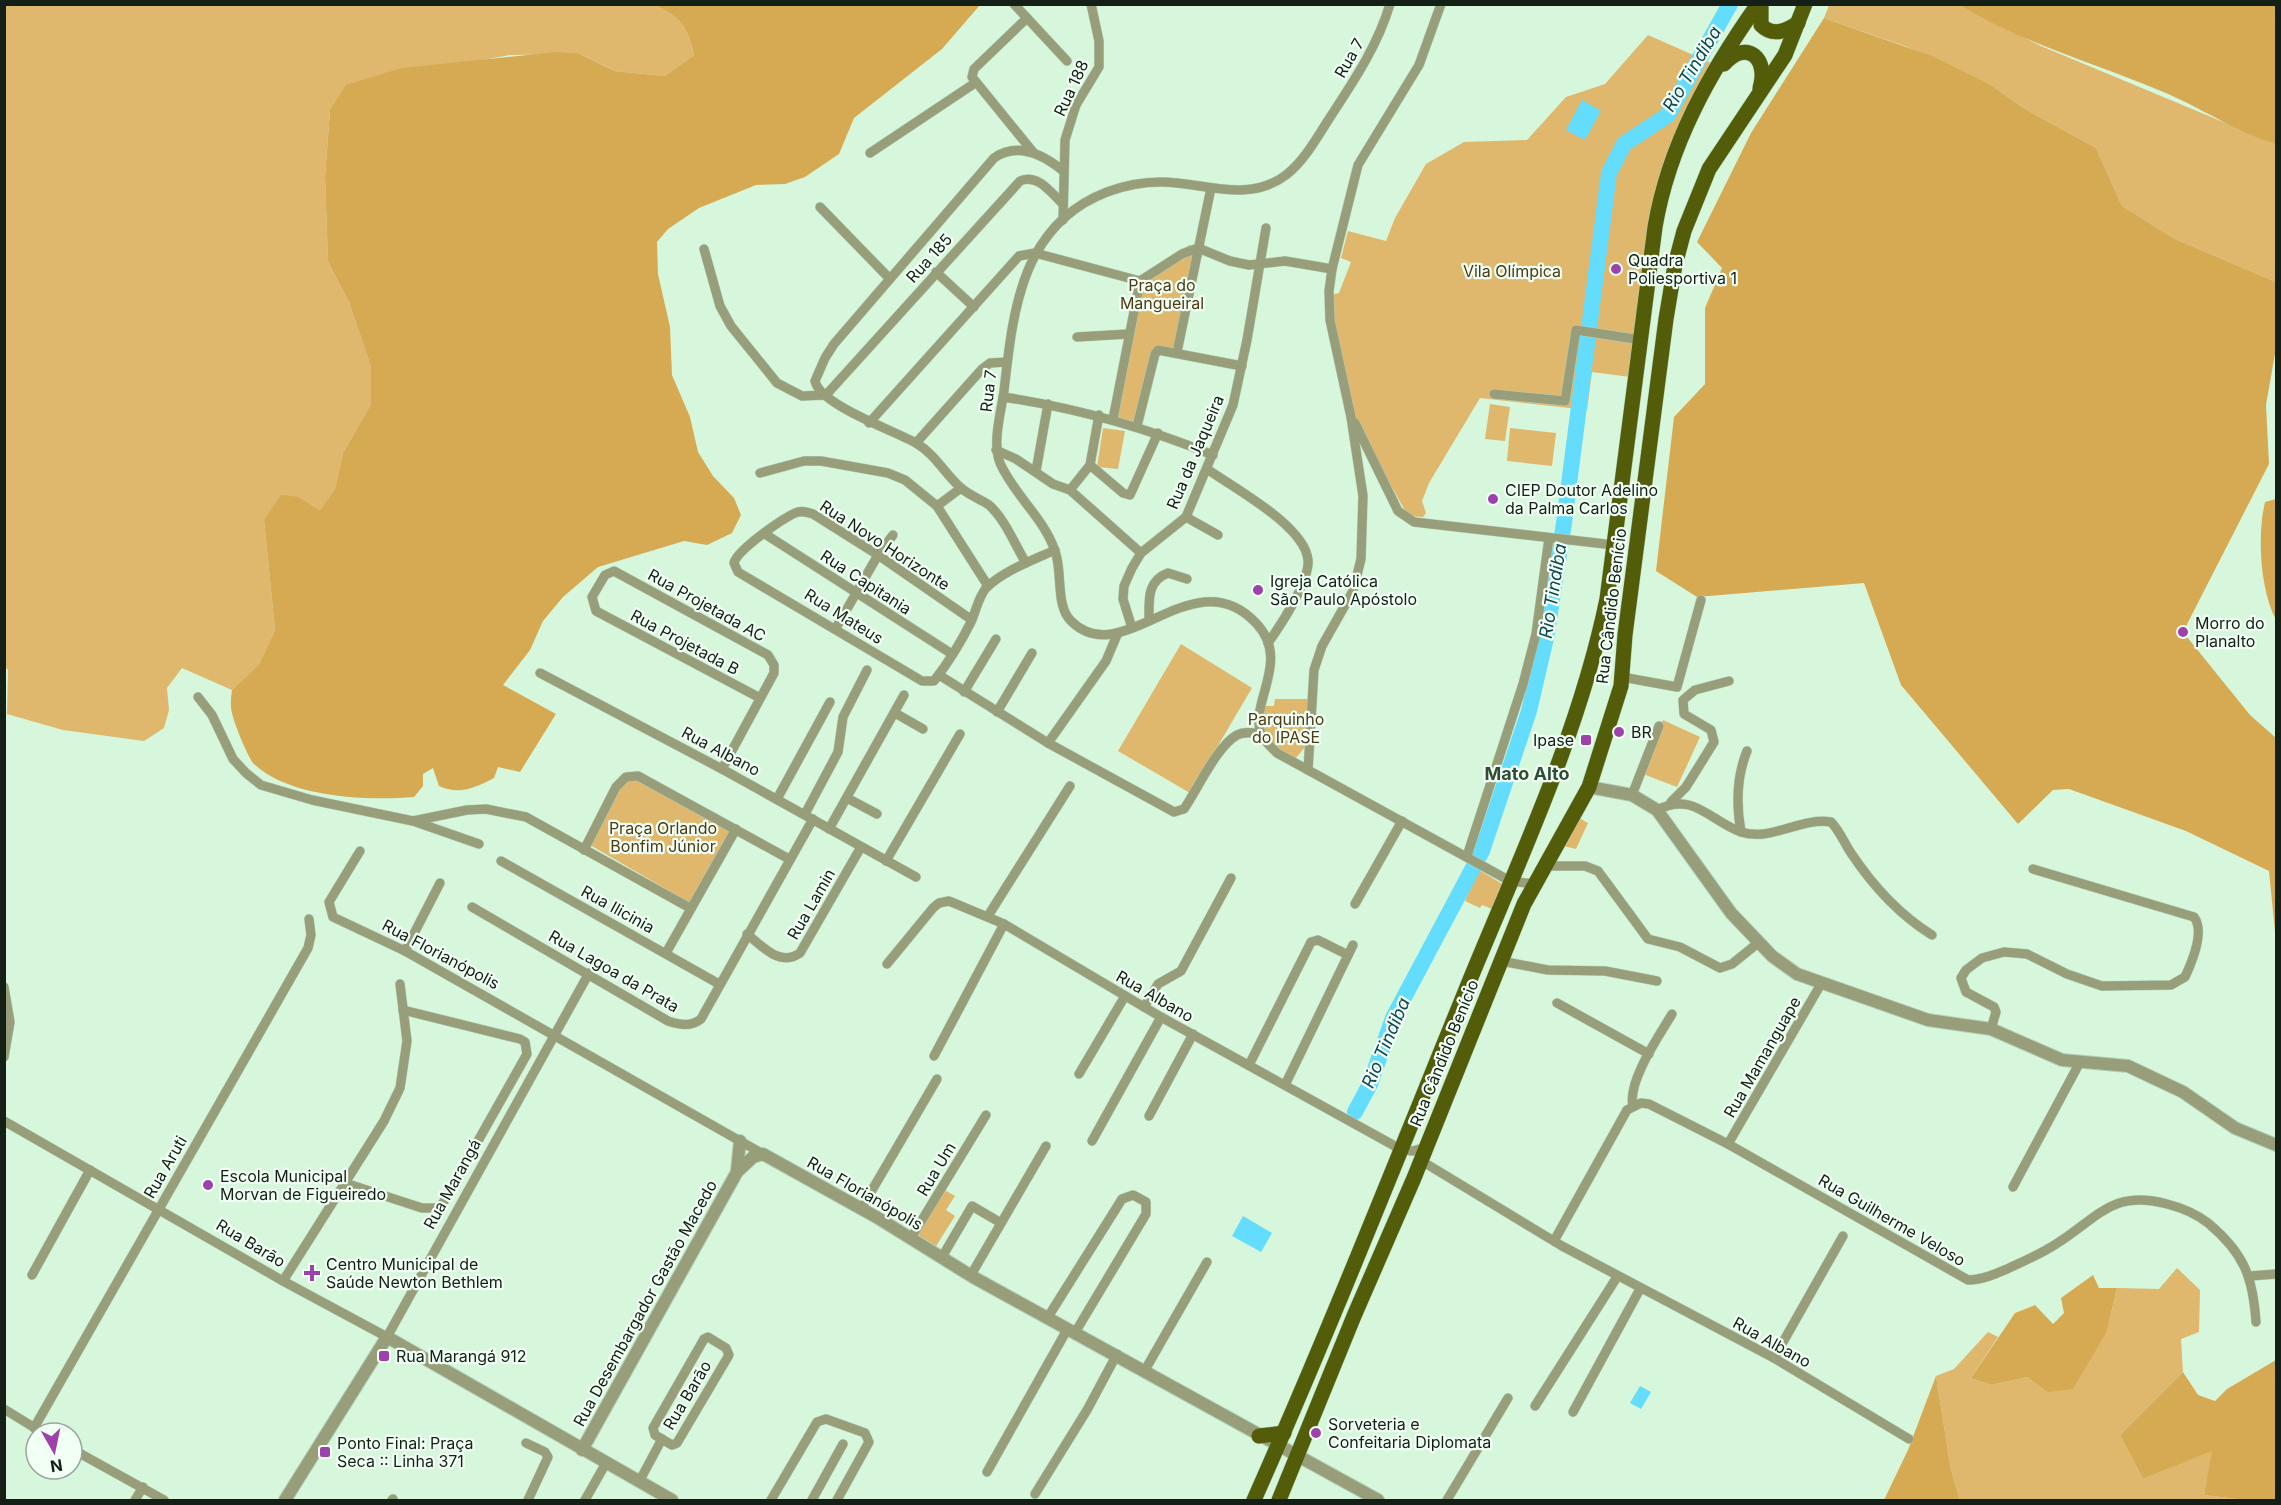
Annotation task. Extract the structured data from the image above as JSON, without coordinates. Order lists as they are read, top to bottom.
{
  "streets": {
    "main road": ["Rua Cândido Benício"],
    "street": [
      "Rua 7",
      "Rua 188",
      "Rua 185",
      "Rua da Jaqueira",
      "Rua Novo Horizonte",
      "Rua Capitania",
      "Rua Projetada AC",
      "Rua Mateus",
      "Rua Projetada B",
      "Rua Albano",
      "Rua Lamin",
      "Rua Ilicinia",
      "Rua Florianópolis",
      "Rua Lagoa da Prata",
      "Rua Mamanguape",
      "Rua Aruti",
      "Rua Um",
      "Rua Marangá",
      "Rua Guilherme Veloso",
      "Rua Barão",
      "Rua Desembargador Gastão Macedo"
    ]
  },
  "crossings": [
    ["Rua 7", "Rua 188"],
    ["Rua 188", "Rua 185"],
    ["Rua Novo Horizonte", "Rua Capitania"],
    ["Rua Novo Horizonte", "Rua Mateus"],
    ["Rua Projetada AC", "Rua Projetada B"],
    ["Rua Cândido Benício", "Rua Albano"],
    ["Rua Albano", "Rua Lamin"],
    ["Rua Albano", "Rua Lagoa da Prata"],
    ["Rua Lamin", "Rua Lagoa da Prata"],
    ["Rua Ilicinia", "Rua Lagoa da Prata"],
    ["Rua Florianópolis", "Rua Um"],
    ["Rua Florianópolis", "Rua Marangá"],
    ["Rua Florianópolis", "Rua Desembargador Gastão Macedo"],
    ["Rua Lagoa da Prata", "Rua Marangá"],
    ["Rua Mamanguape", "Rua Guilherme Veloso"],
    ["Rua Aruti", "Rua Barão"],
    ["Rua Marangá", "Rua Barão"],
    ["Rua Barão", "Rua Desembargador Gastão Macedo"]
  ],
  "districts": ["Mato Alto"],
  "water": ["Rio Tindiba"],
  "parks": [
    "Vila Olímpica",
    "Praça do Mangueiral",
    "Parquinho do IPASE",
    "Praça Orlando Bonfim Júnior"
  ],
  "places": {
    "other": [
      "Quadra Poliesportiva 1",
      "CIEP Doutor Adelino da Palma Carlos",
      "Igreja Católica São Paulo Apóstolo",
      "Morro do Planalto",
      "BR",
      "Escola Municipal Morvan de Figueiredo",
      "Sorveteria e Confeitaria Diplomata"
    ],
    "transit": ["Ipase", "Rua Marangá 912", "Ponto Final: Praça Seca :: Linha 371"],
    "health": ["Centro Municipal de Saúde Newton Bethlem"]
  },
  "north": "bottom"
}
